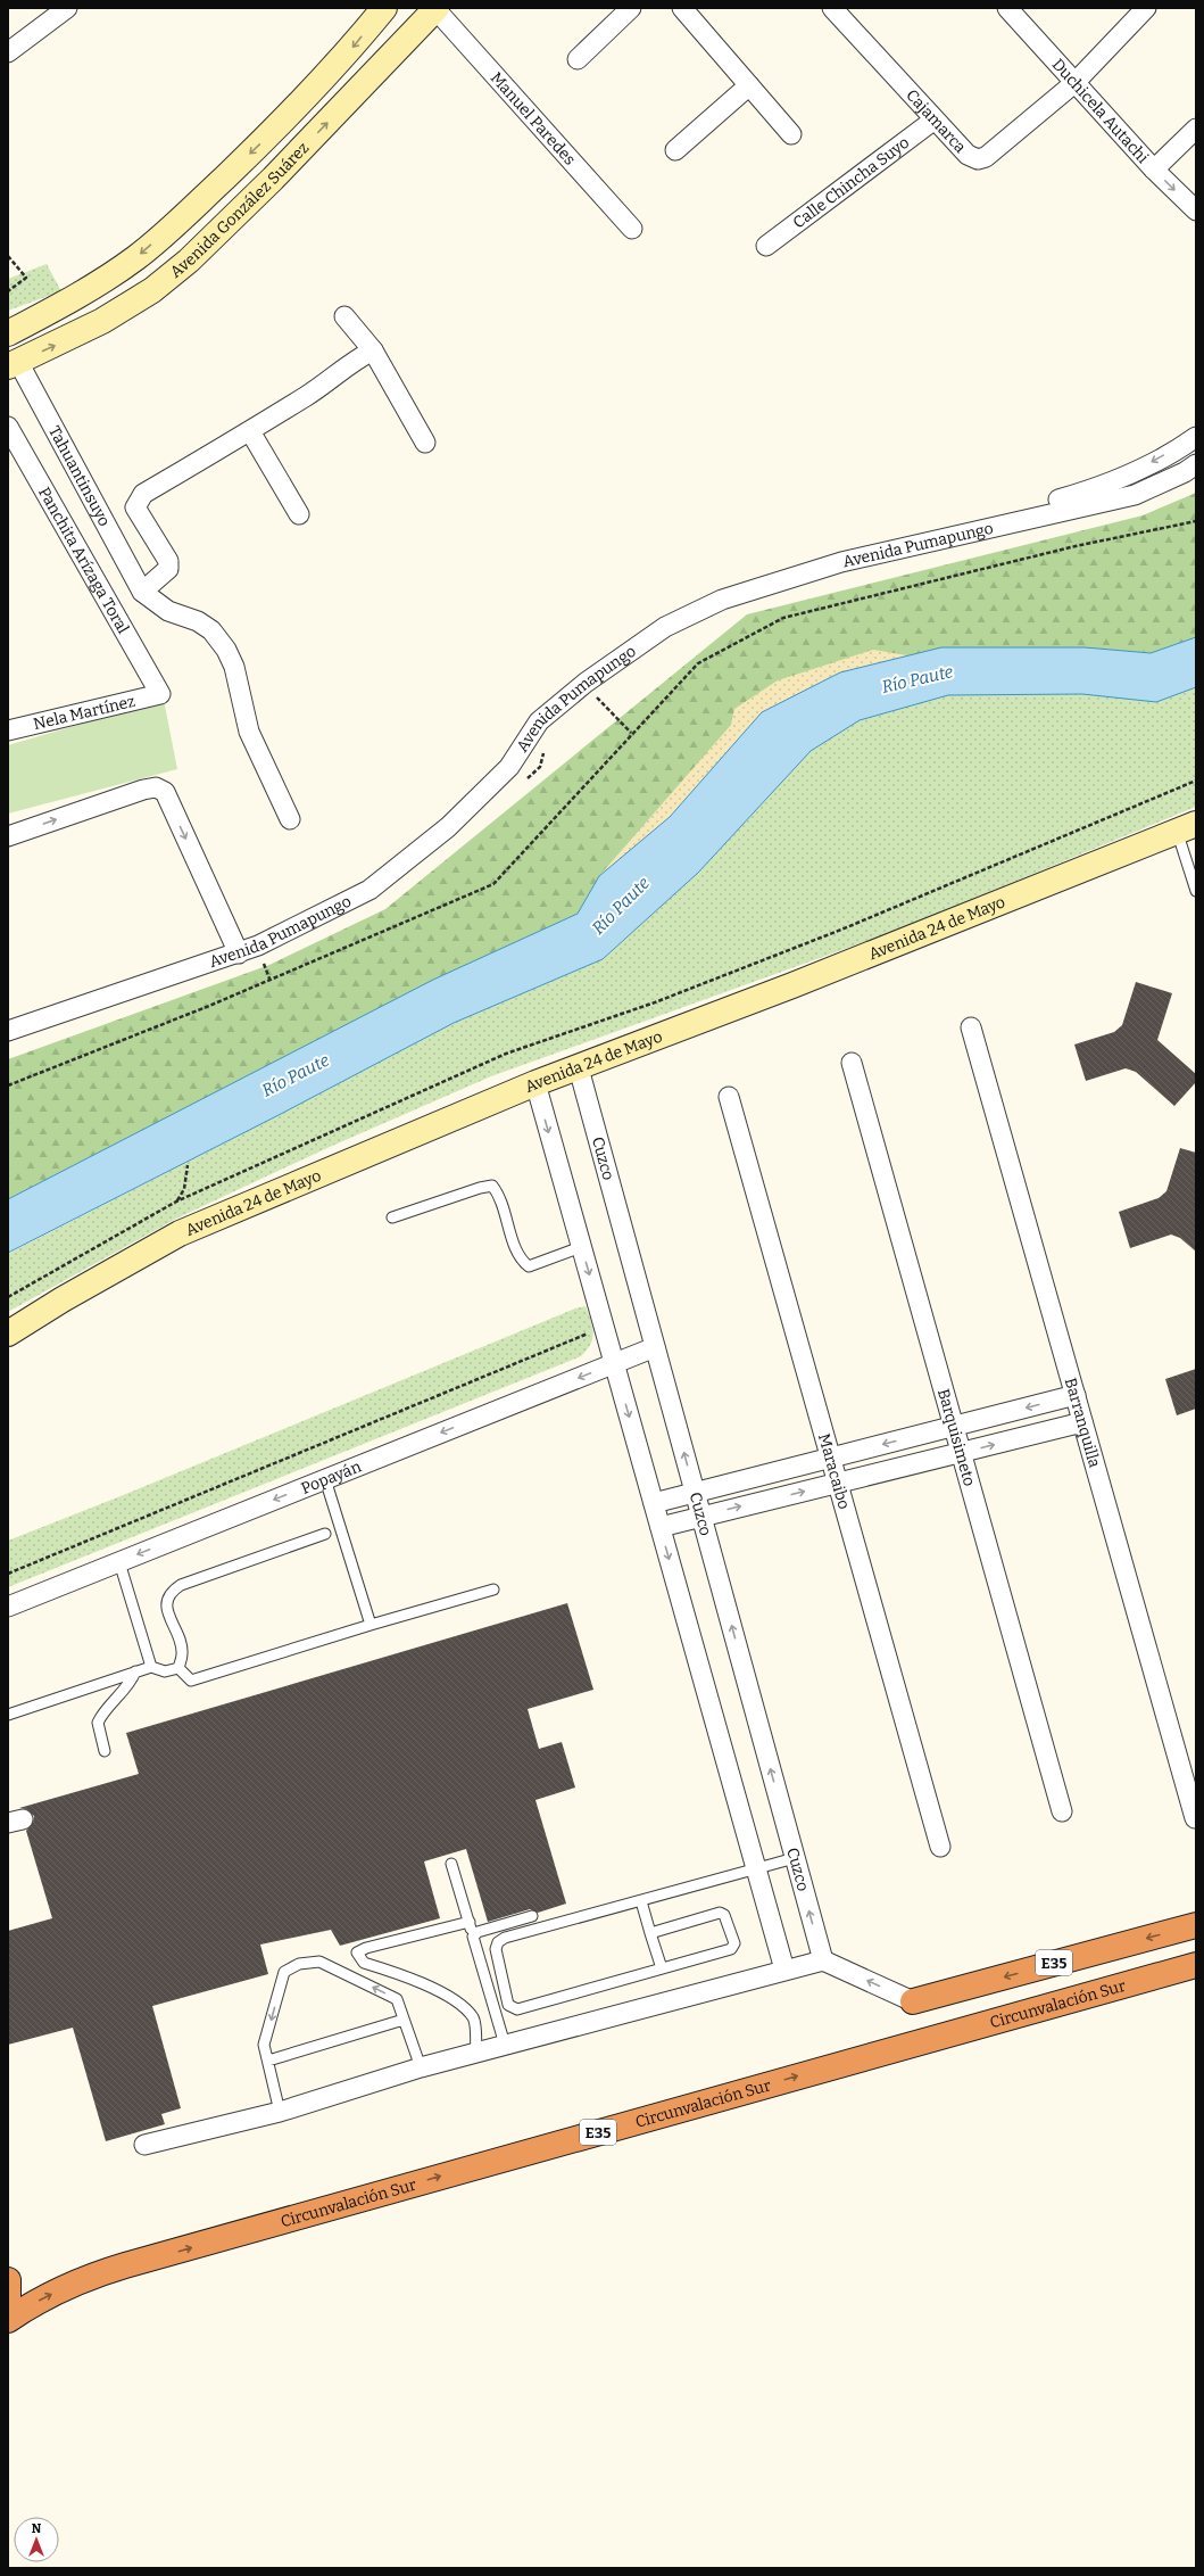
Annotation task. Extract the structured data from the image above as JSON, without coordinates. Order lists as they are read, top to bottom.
{
  "streets": {
    "highway": ["E35", "Circunvalación Sur"],
    "main road": ["Avenida González Suárez", "Avenida 24 de Mayo"],
    "street": [
      "Duchicela Autachi",
      "Manuel Paredes",
      "Cajamarca",
      "Calle Chincha Suyo",
      "Tahuantinsuyo",
      "Avenida Pumapungo",
      "Panchita Arízaga Toral",
      "Nela Martínez",
      "Cuzco",
      "Barranquilla",
      "Barquisimeto",
      "Maracaibo",
      "Popayán"
    ]
  },
  "crossings": [
    ["Duchicela Autachi", "Cajamarca"],
    ["Manuel Paredes", "Avenida González Suárez"],
    ["Cajamarca", "Calle Chincha Suyo"],
    ["Avenida González Suárez", "Tahuantinsuyo"],
    ["Panchita Arízaga Toral", "Nela Martínez"],
    ["Avenida 24 de Mayo", "Cuzco"],
    ["Cuzco", "Popayán"]
  ],
  "one_way": ["Popayán", "Circunvalación Sur"],
  "water": ["Río Paute"],
  "north": "top"
}
